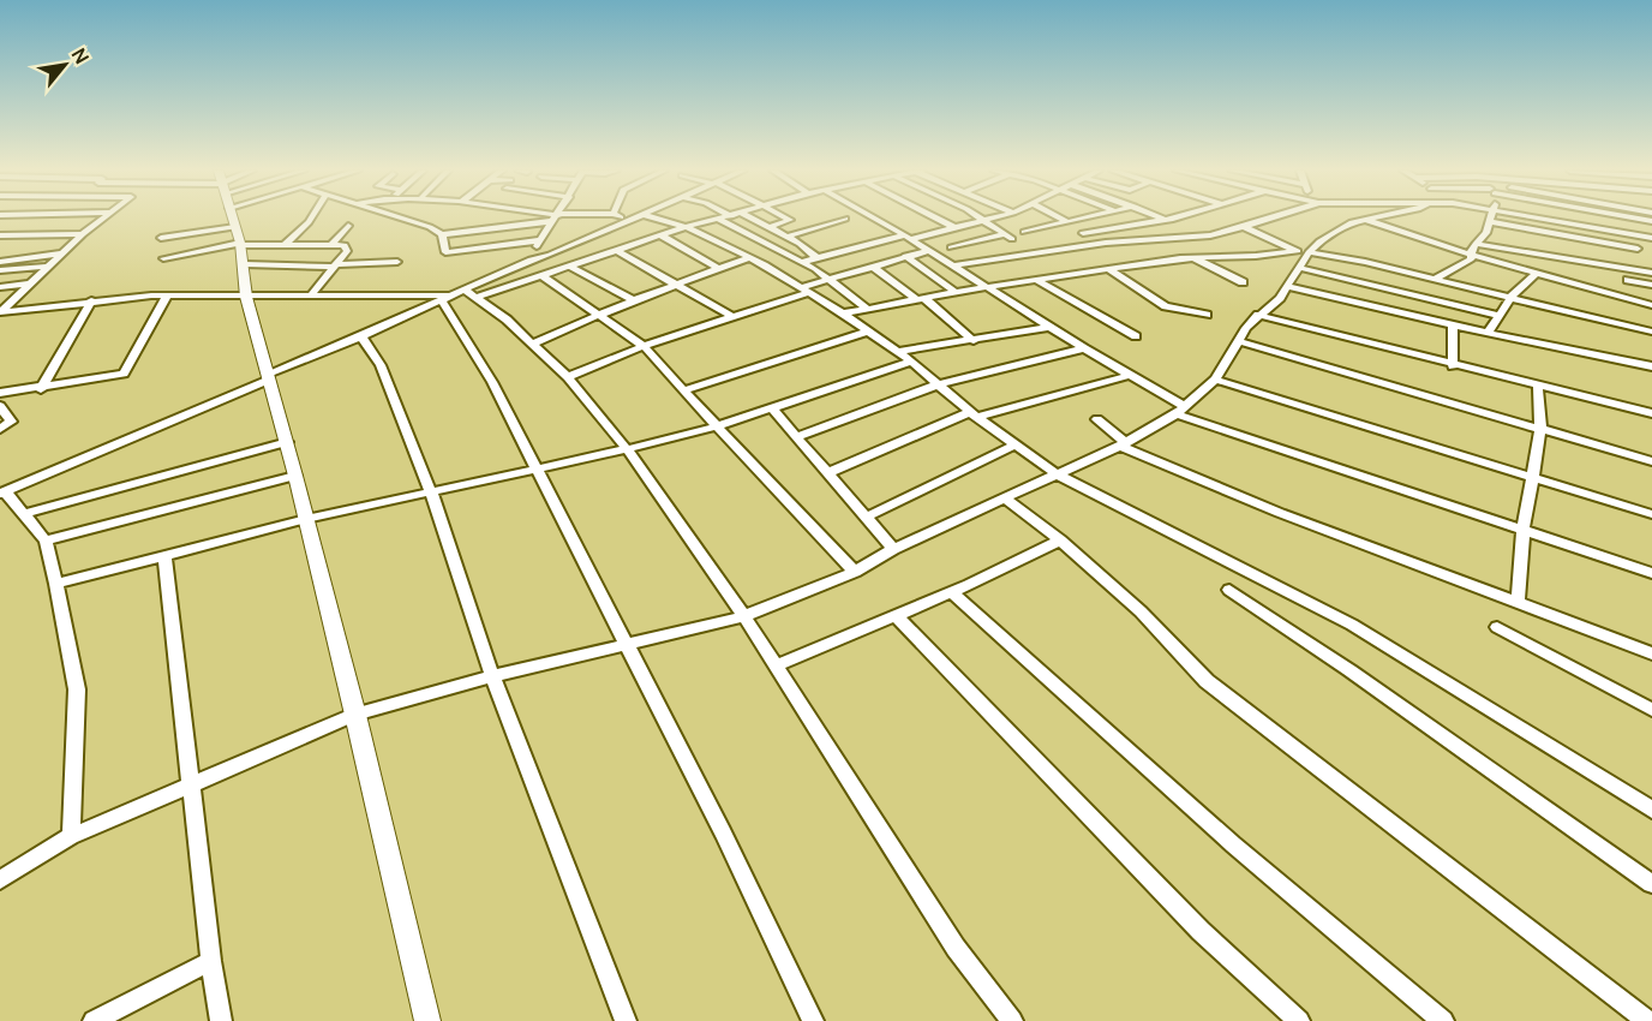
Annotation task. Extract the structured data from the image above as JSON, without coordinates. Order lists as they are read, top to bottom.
{
  "north": "top right"
}
